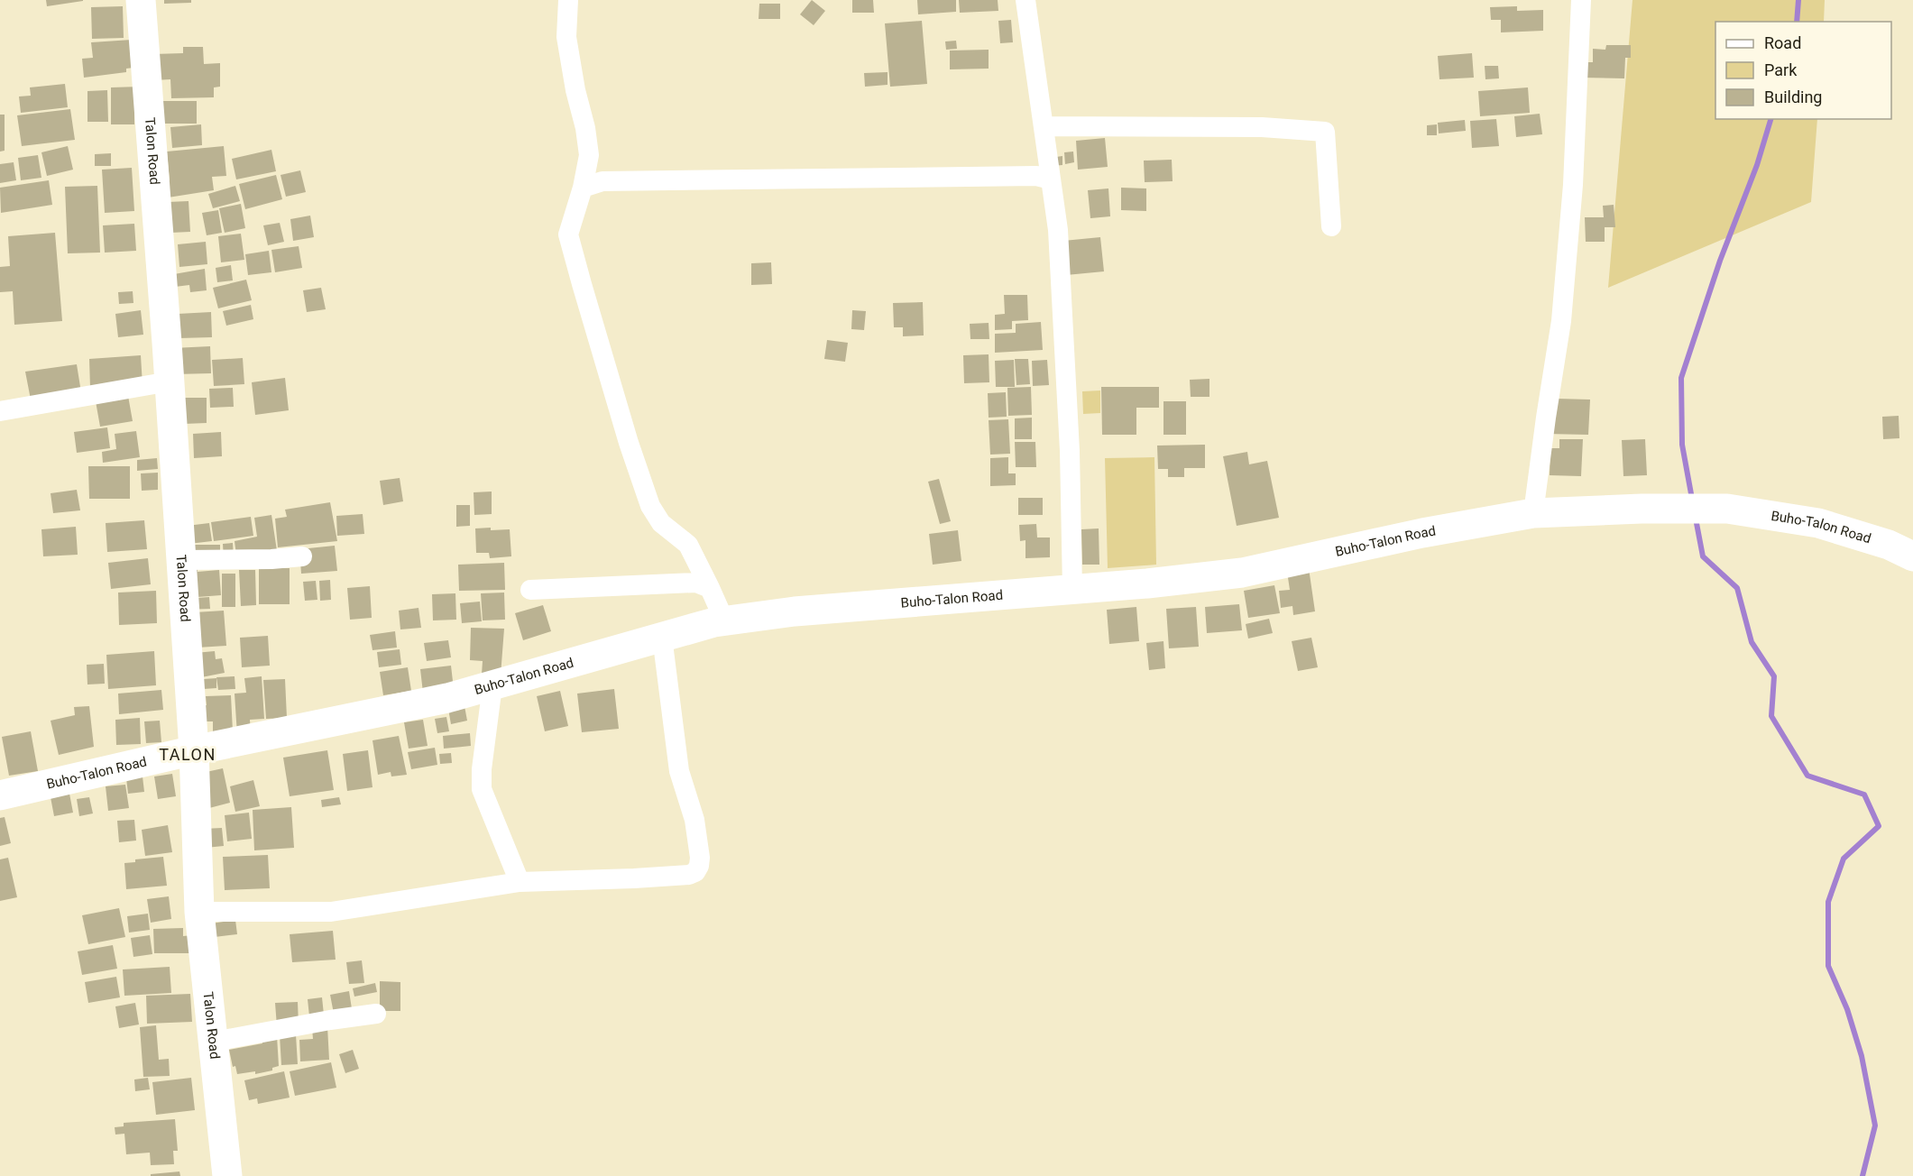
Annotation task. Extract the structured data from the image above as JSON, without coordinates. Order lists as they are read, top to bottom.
{
  "streets": {
    "street": ["Talon Road", "Buho-Talon Road"]
  },
  "crossings": [
    ["Talon Road", "Buho-Talon Road"]
  ],
  "districts": ["TALON"],
  "legend": ["Road", "Park", "Building"]
}
